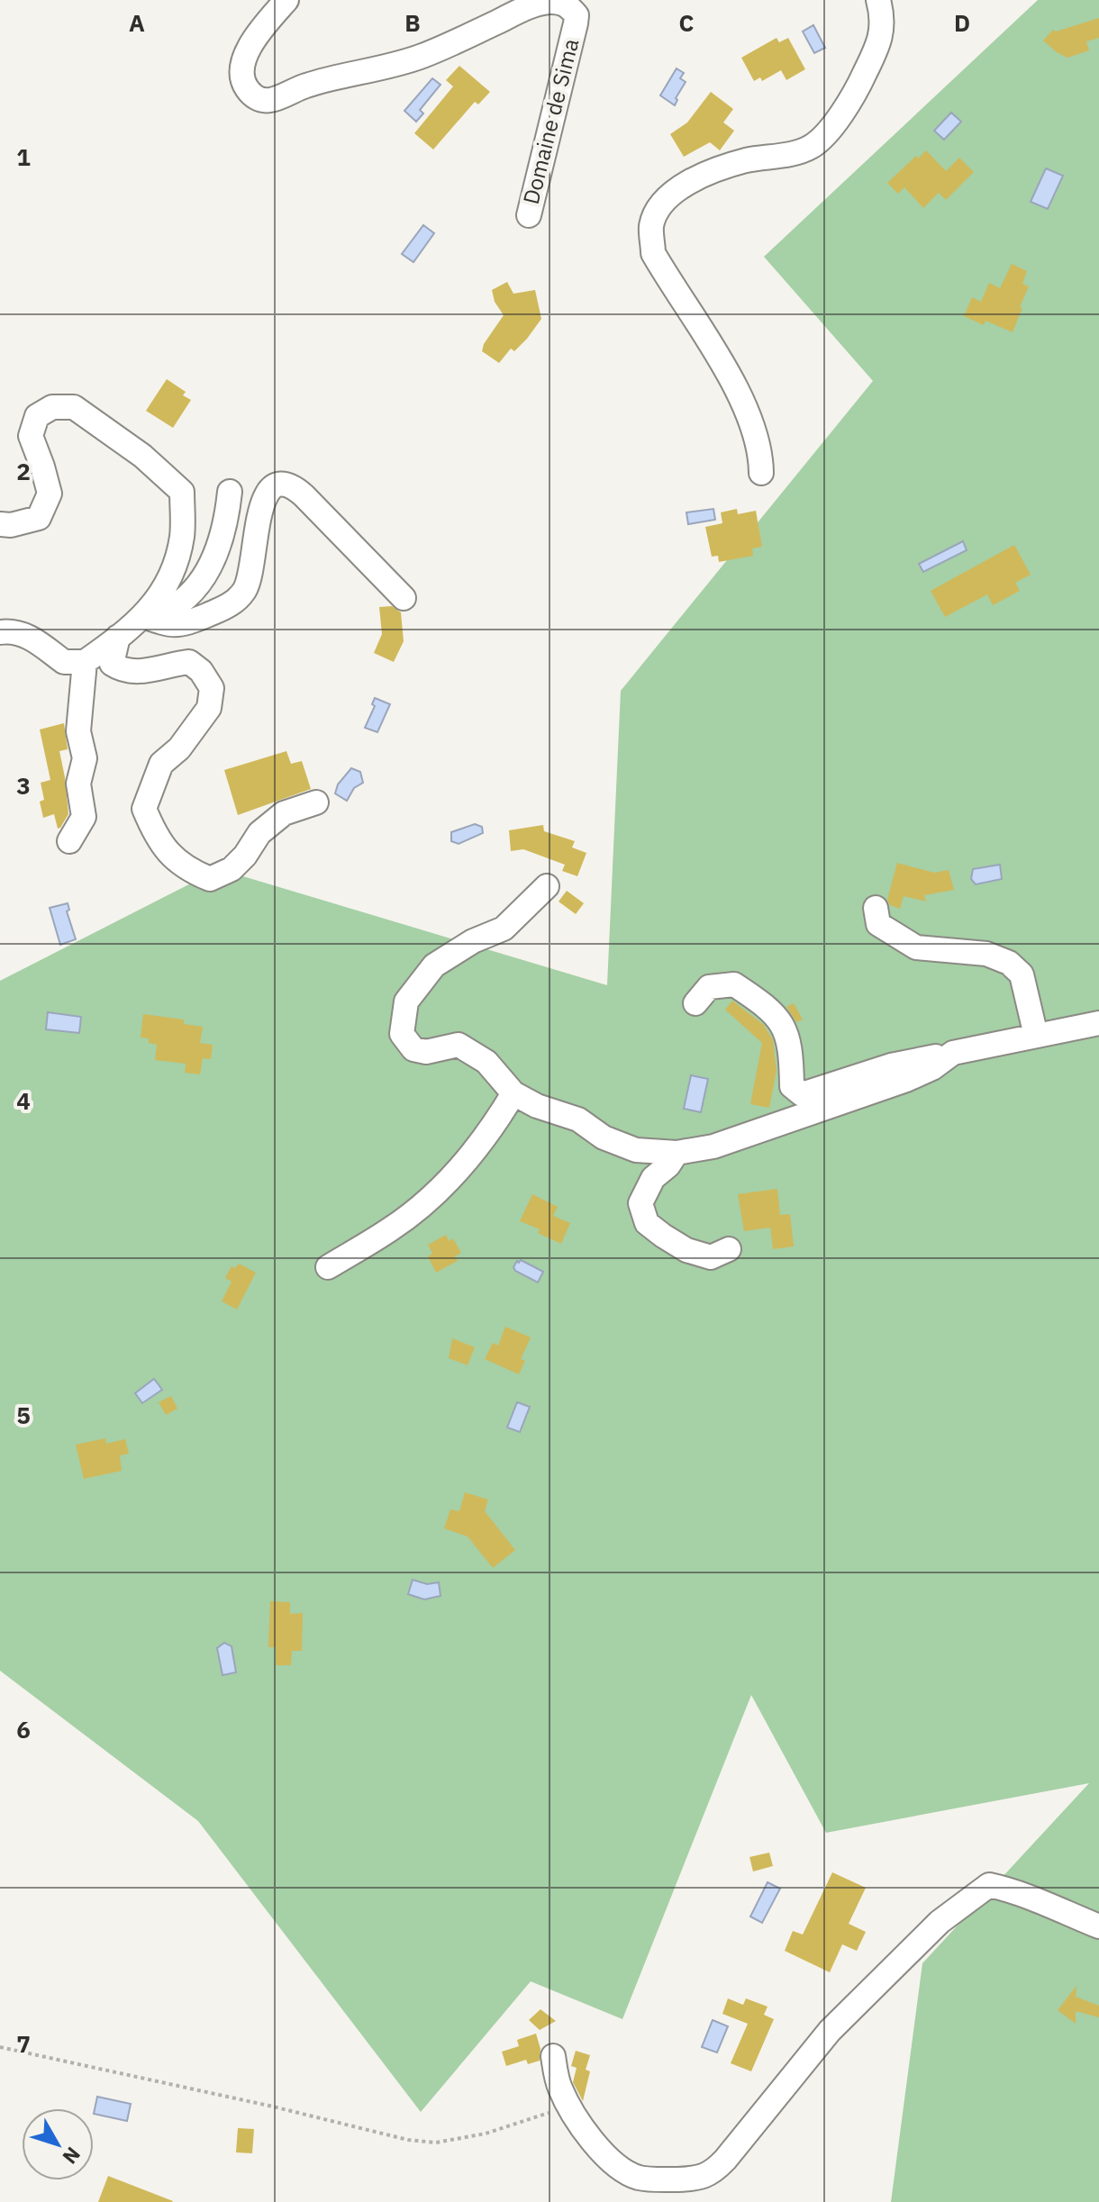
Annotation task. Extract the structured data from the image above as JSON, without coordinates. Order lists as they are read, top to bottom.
{
  "streets": {
    "street": ["Domaine de Sima"]
  },
  "north": "bottom right",
  "grid": {
    "columns": [
      "A",
      "B",
      "C",
      "D"
    ],
    "rows": [
      "1",
      "2",
      "3",
      "4",
      "5",
      "6",
      "7"
    ]
  }
}
